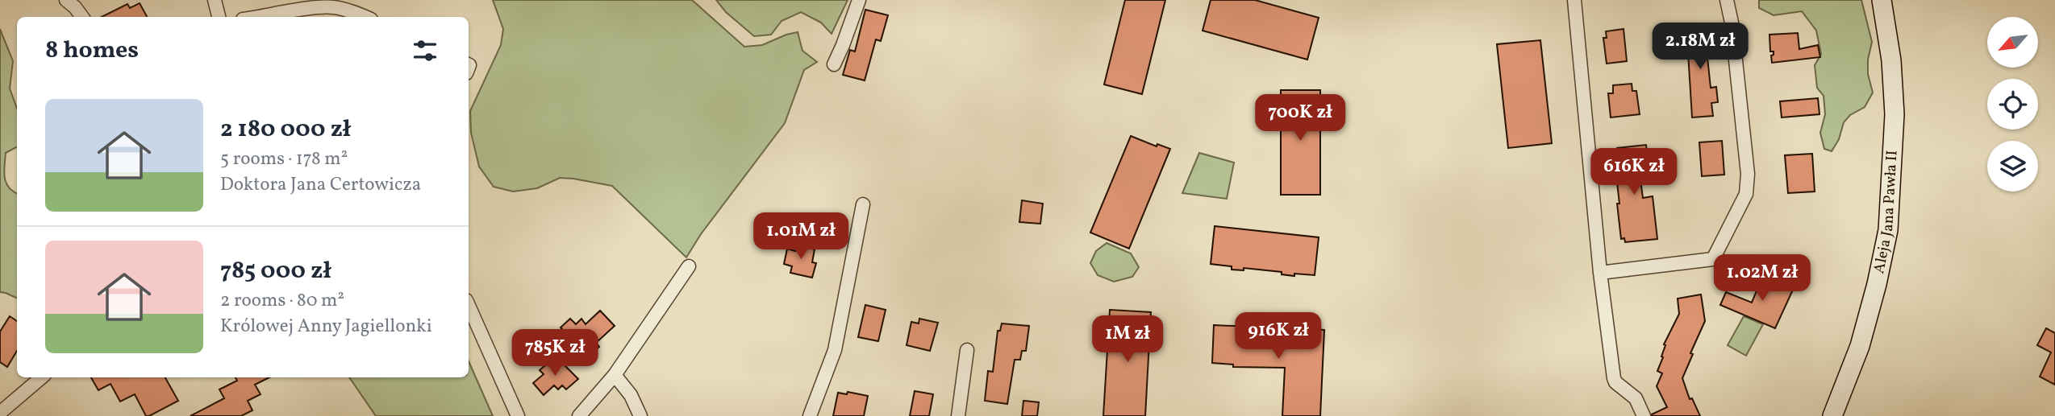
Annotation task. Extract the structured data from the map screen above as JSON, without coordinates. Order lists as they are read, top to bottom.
{
  "streets": {
    "street": ["Aleja Jana Pawła II"]
  },
  "north": "bottom left",
  "page": {
    "heading": "8 homes",
    "price": [
      "2.18M zł",
      "700K zł",
      "616K zł",
      "1.01M zł",
      "1.02M zł",
      "916K zł",
      "1M zł",
      "785K zł"
    ],
    "list": [
      {
        "name": "2 180 000 zł",
        "note": "5 rooms · 178 m² · Doktora Jana Certowicza"
      },
      {
        "name": "785 000 zł",
        "note": "2 rooms · 80 m² · Królowej Anny Jagiellonki"
      }
    ]
  }
}
